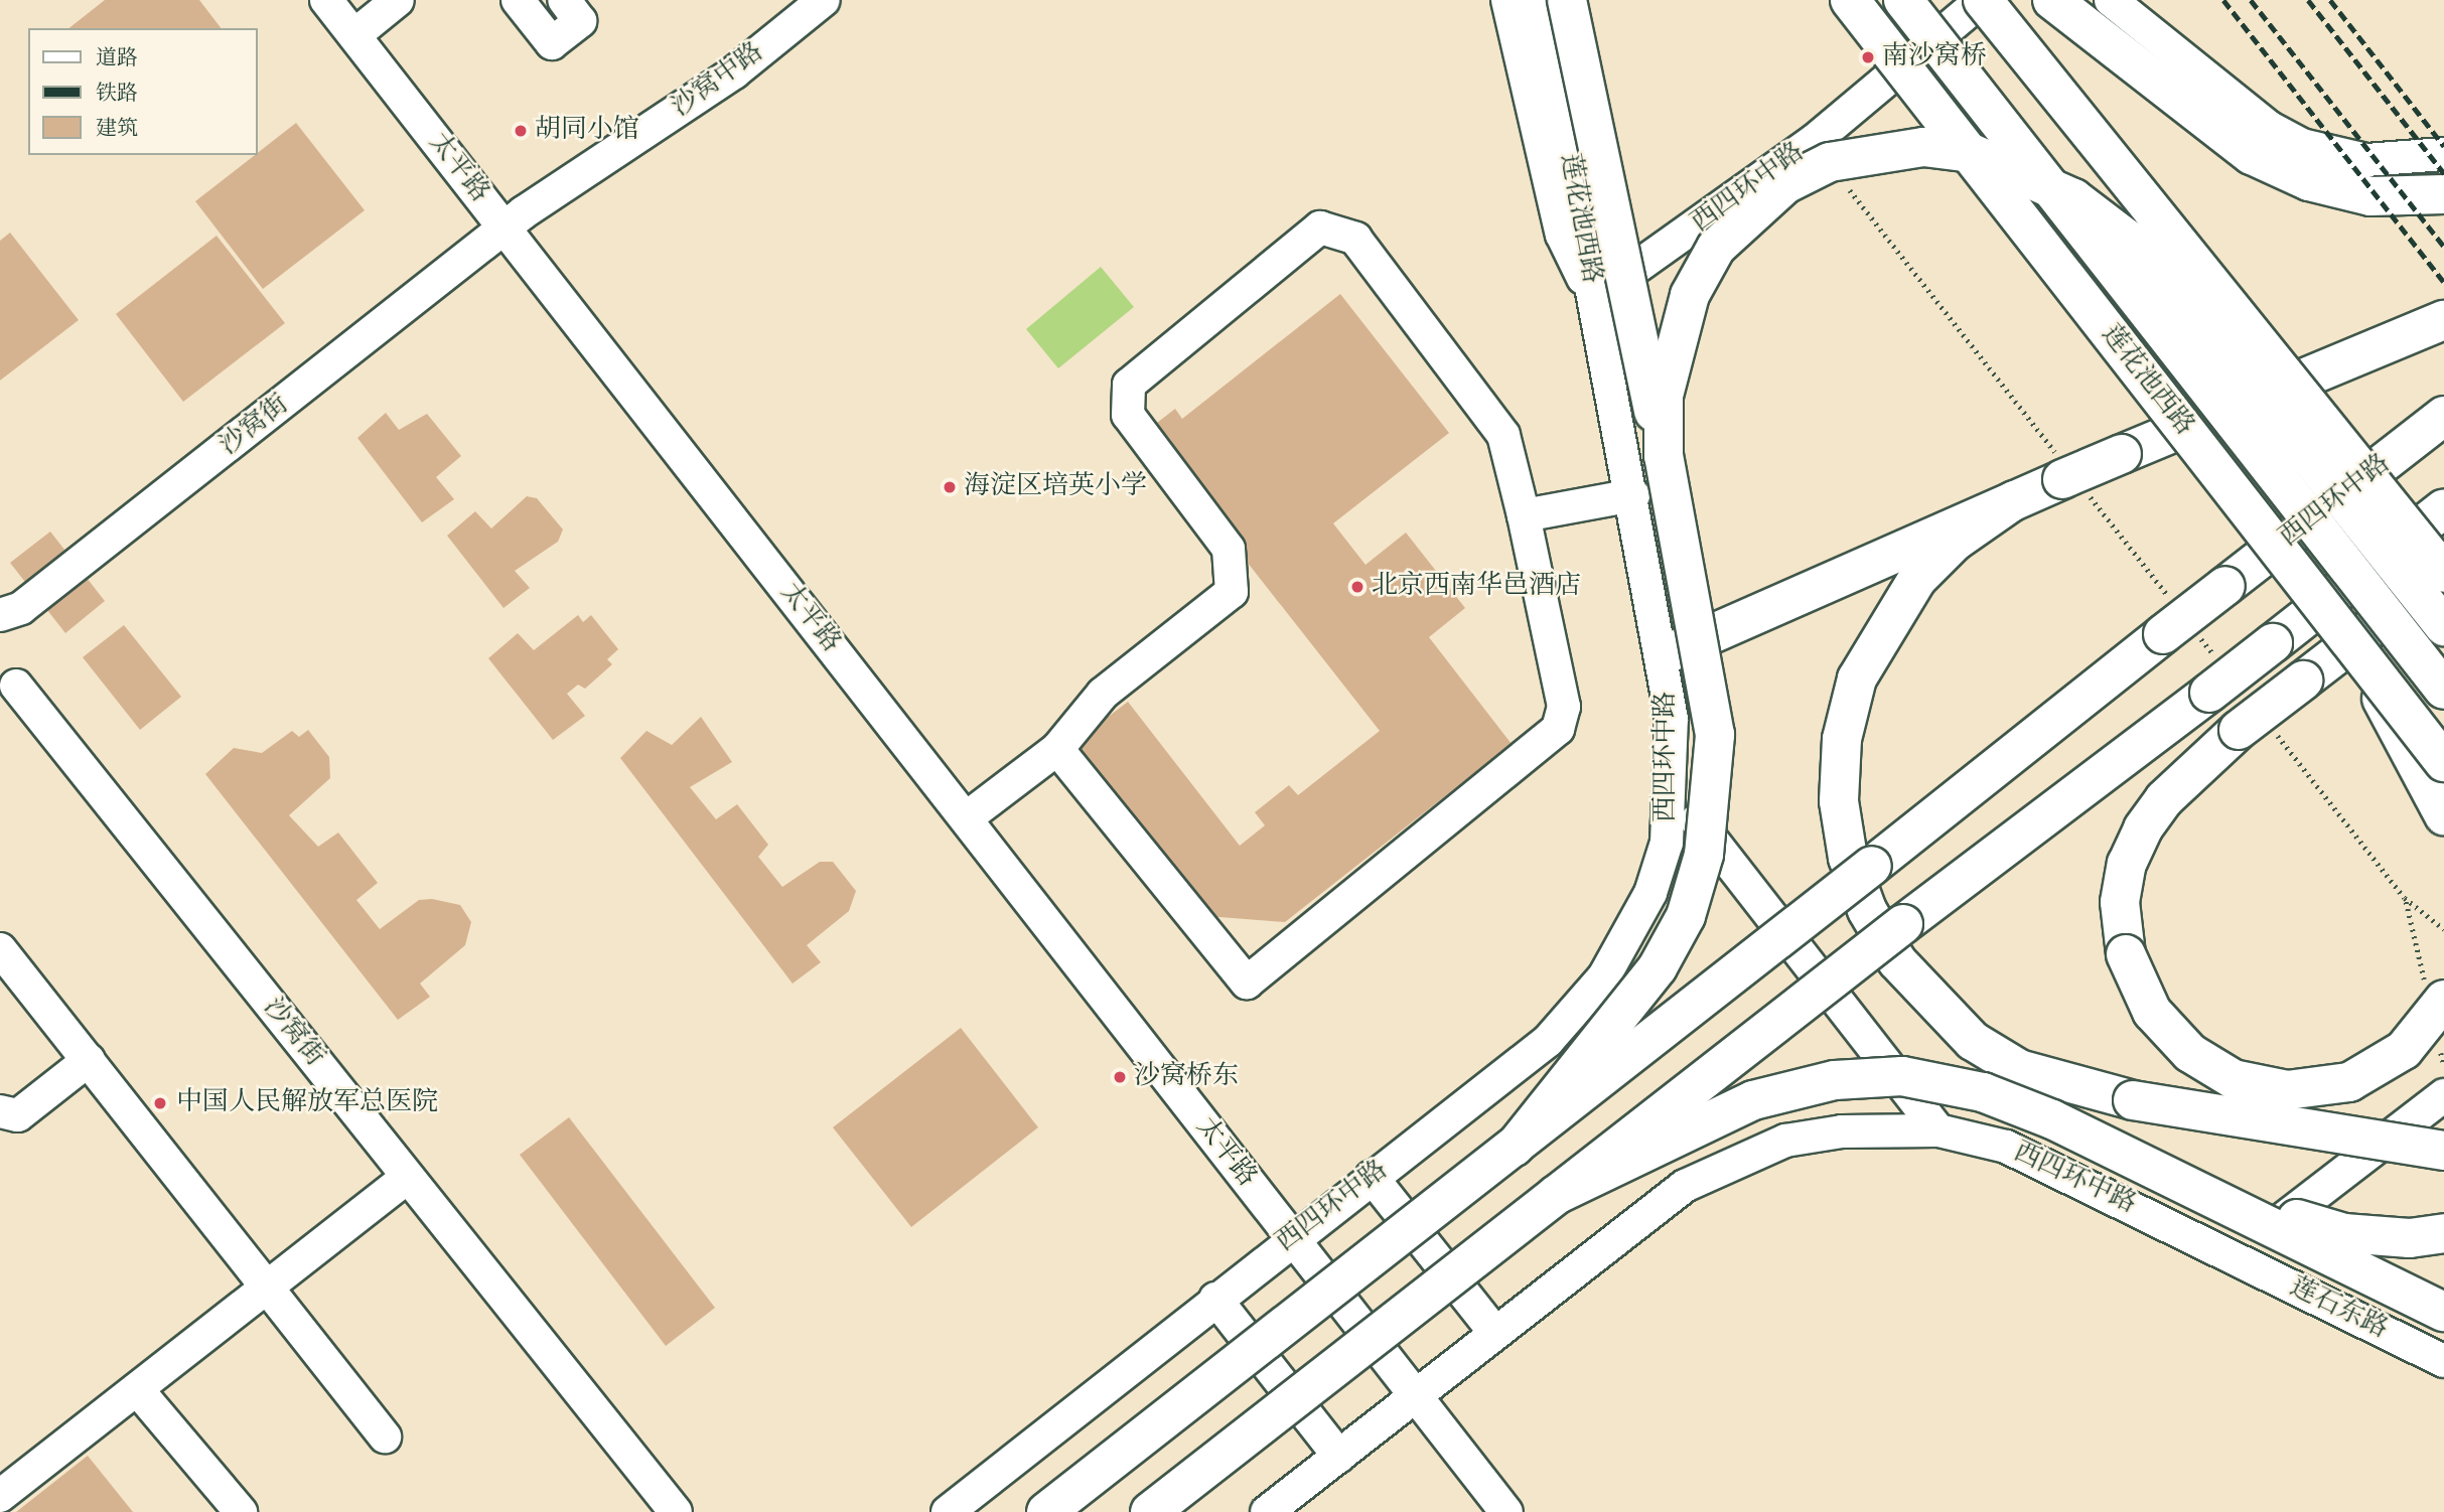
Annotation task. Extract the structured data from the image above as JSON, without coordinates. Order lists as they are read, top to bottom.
{
  "streets": {
    "highway": ["西四环中路", "莲花池西路"],
    "street": [
      "沙窝中路",
      "太平路",
      "沙窝街",
      "莲石东路"
    ]
  },
  "crossings": [
    ["沙窝中路", "太平路"],
    ["沙窝中路", "沙窝街"],
    ["太平路", "西四环中路"],
    ["太平路", "沙窝街"],
    ["西四环中路", "莲花池西路"],
    ["西四环中路", "莲石东路"]
  ],
  "places": [
    "南沙窝桥",
    "胡同小馆",
    "海淀区培英小学",
    "北京西南华邑酒店",
    "沙窝桥东",
    "中国人民解放军总医院"
  ],
  "legend": ["道路", "铁路", "建筑"]
}
